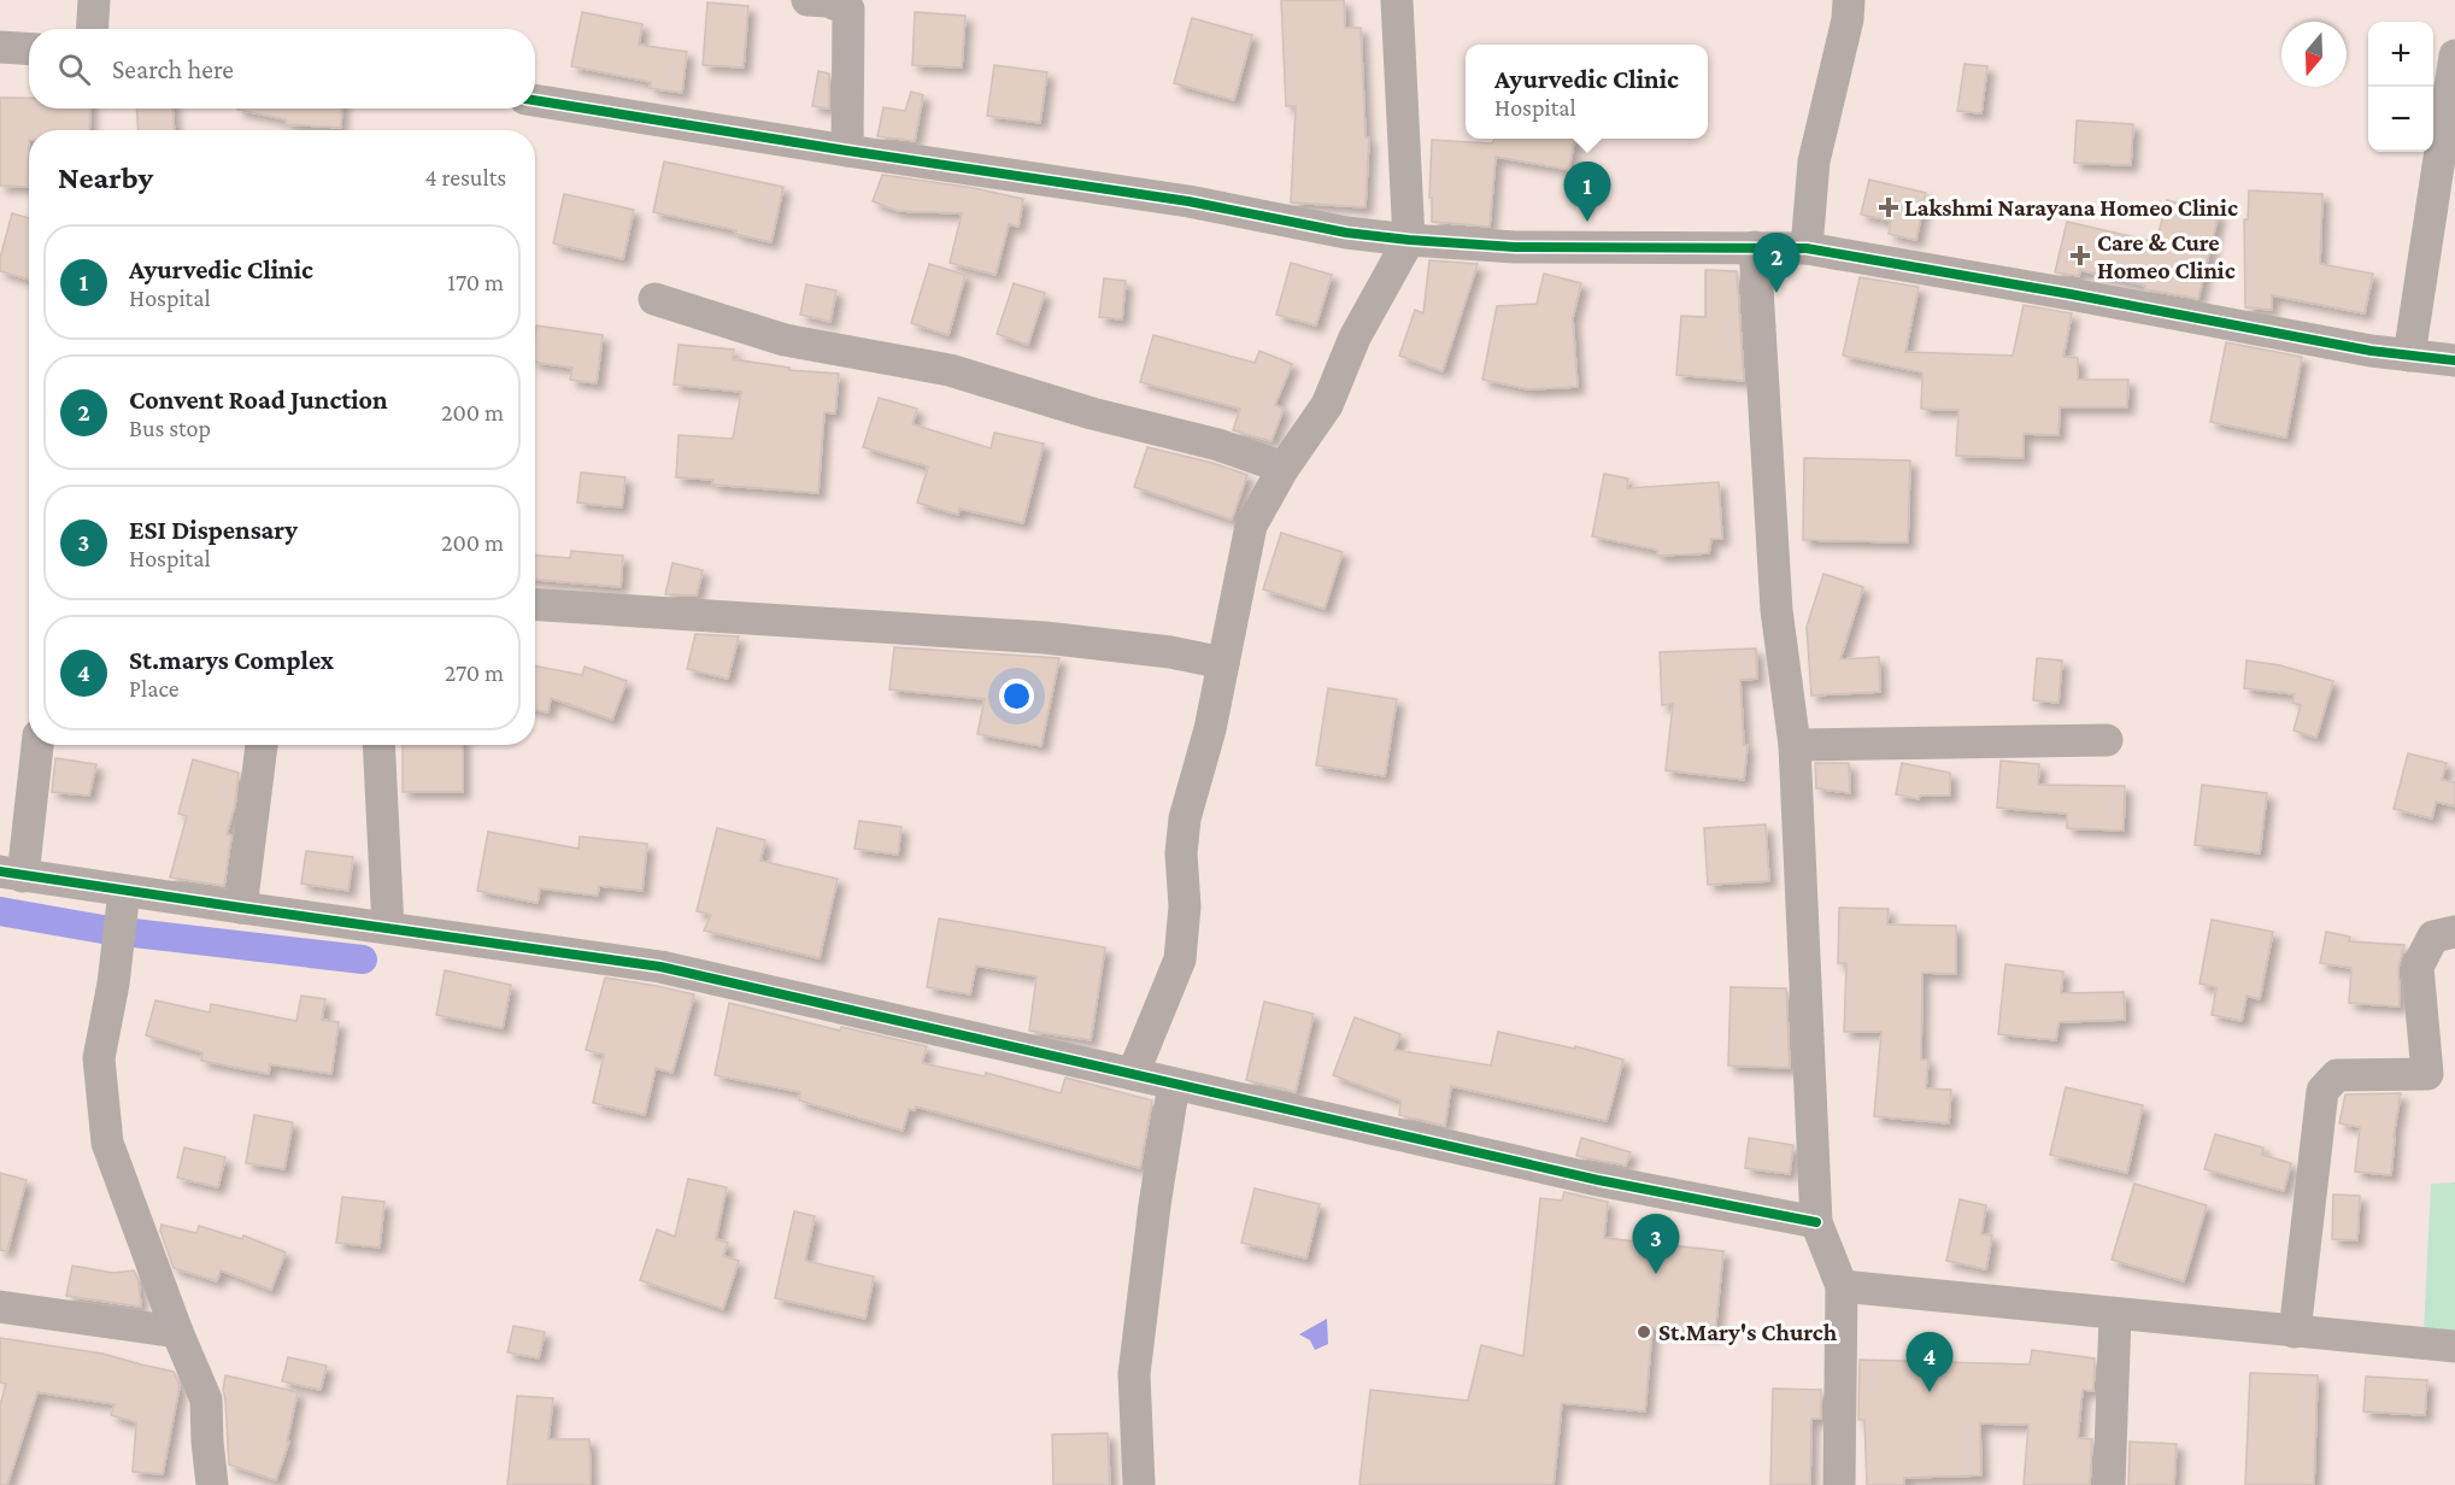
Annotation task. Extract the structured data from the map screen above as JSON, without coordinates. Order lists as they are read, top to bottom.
{
  "places": {
    "health": ["Lakshmi Narayana Homeo Clinic", "Care & Cure Homeo Clinic"],
    "other": ["St.Mary's Church"]
  },
  "north": "bottom",
  "page": {
    "map_buttons": ["+", "−"],
    "search": "Search here",
    "popup": ["Ayurvedic Clinic", "Hospital"],
    "heading": ["Nearby", "4 results"],
    "pins": [
      "1",
      "2",
      "3",
      "4"
    ],
    "list": [
      {
        "mark": "1",
        "name": "Ayurvedic Clinic",
        "note": "Hospital",
        "value": "170 m"
      },
      {
        "mark": "2",
        "name": "Convent Road Junction",
        "note": "Bus stop",
        "value": "200 m"
      },
      {
        "mark": "3",
        "name": "ESI Dispensary",
        "note": "Hospital",
        "value": "200 m"
      },
      {
        "mark": "4",
        "name": "St.marys Complex",
        "note": "Place",
        "value": "270 m"
      }
    ]
  }
}
